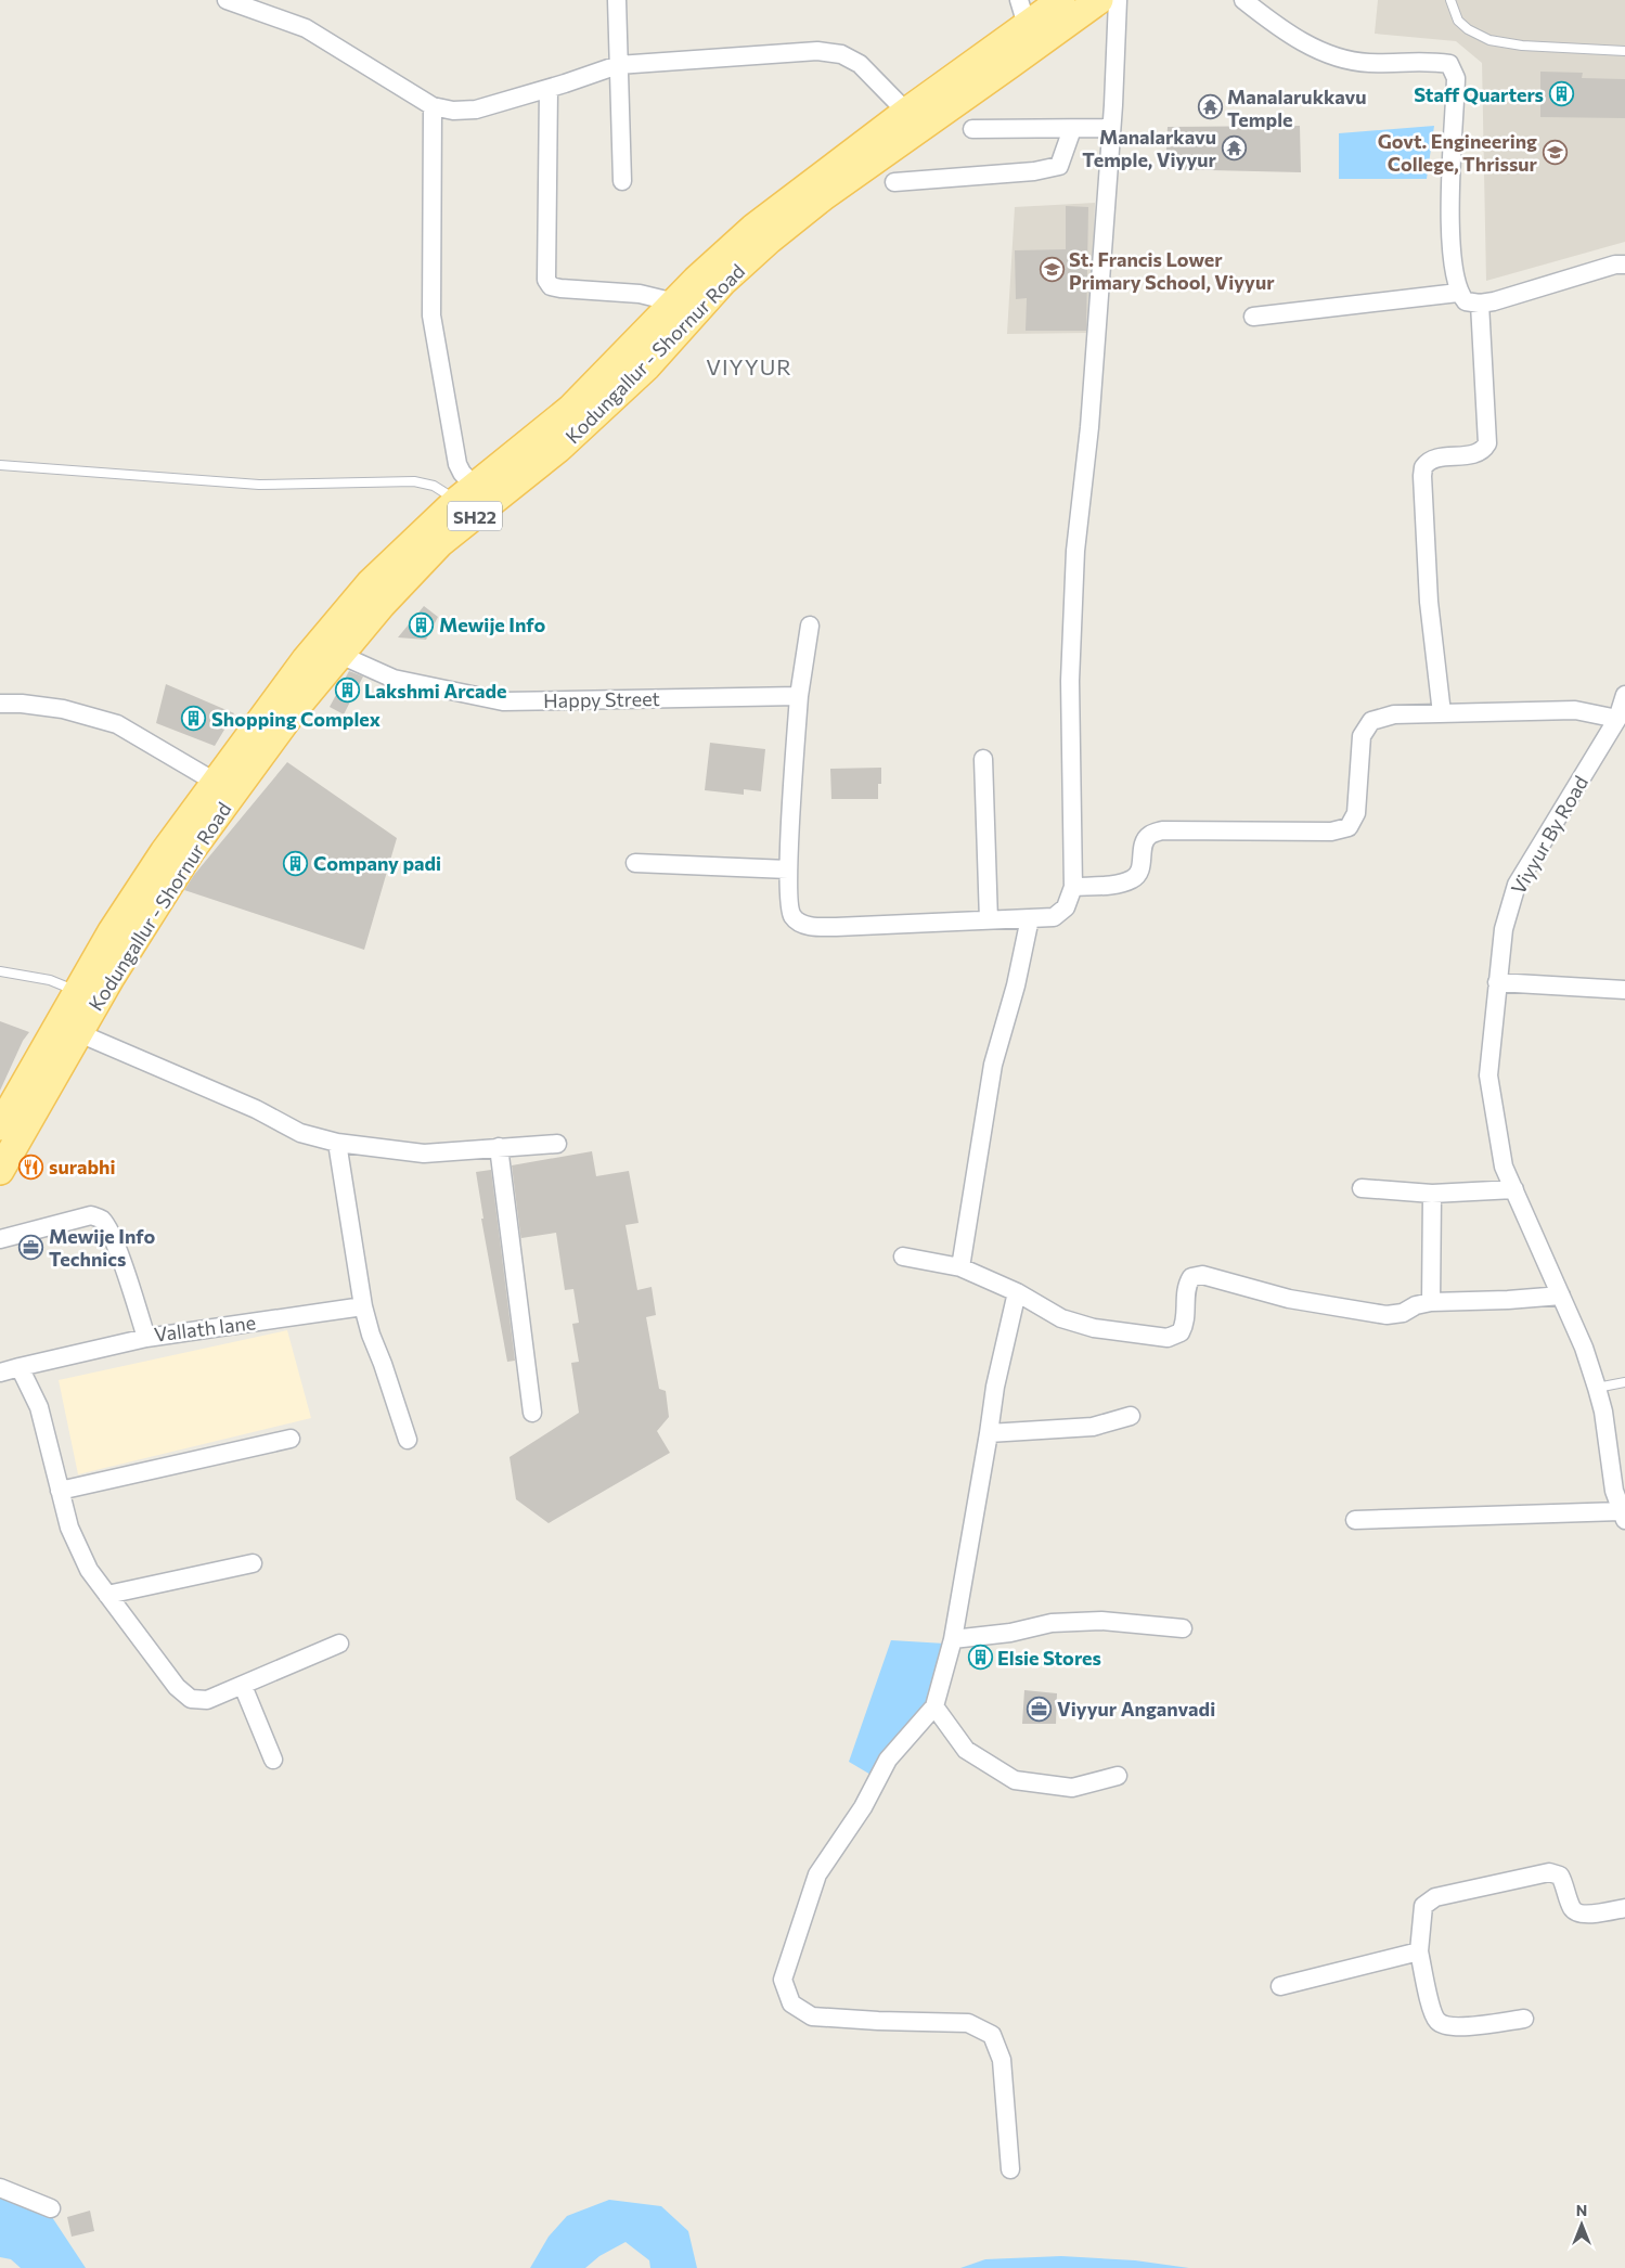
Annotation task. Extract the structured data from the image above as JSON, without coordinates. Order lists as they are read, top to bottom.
{
  "streets": {
    "main road": ["Kodungallur - Shornur Road", "SH22"],
    "street": ["Happy Street", "Viyyur By Road", "Vallath lane"]
  },
  "crossings": [
    ["Kodungallur - Shornur Road", "Happy Street"]
  ],
  "districts": ["VIYYUR"],
  "places": {
    "building": [
      "Staff Quarters",
      "Mewije Info",
      "Lakshmi Arcade",
      "Shopping Complex",
      "Company padi",
      "Elsie Stores"
    ],
    "temple": ["Manalarukkavu Temple", "Manalarkavu Temple, Viyyur"],
    "school or university": ["Govt. Engineering College, Thrissur", "St. Francis Lower Primary School, Viyyur"],
    "restaurant": ["surabhi"],
    "office": ["Mewije Info Technics", "Viyyur Anganvadi"]
  },
  "north": "top"
}
